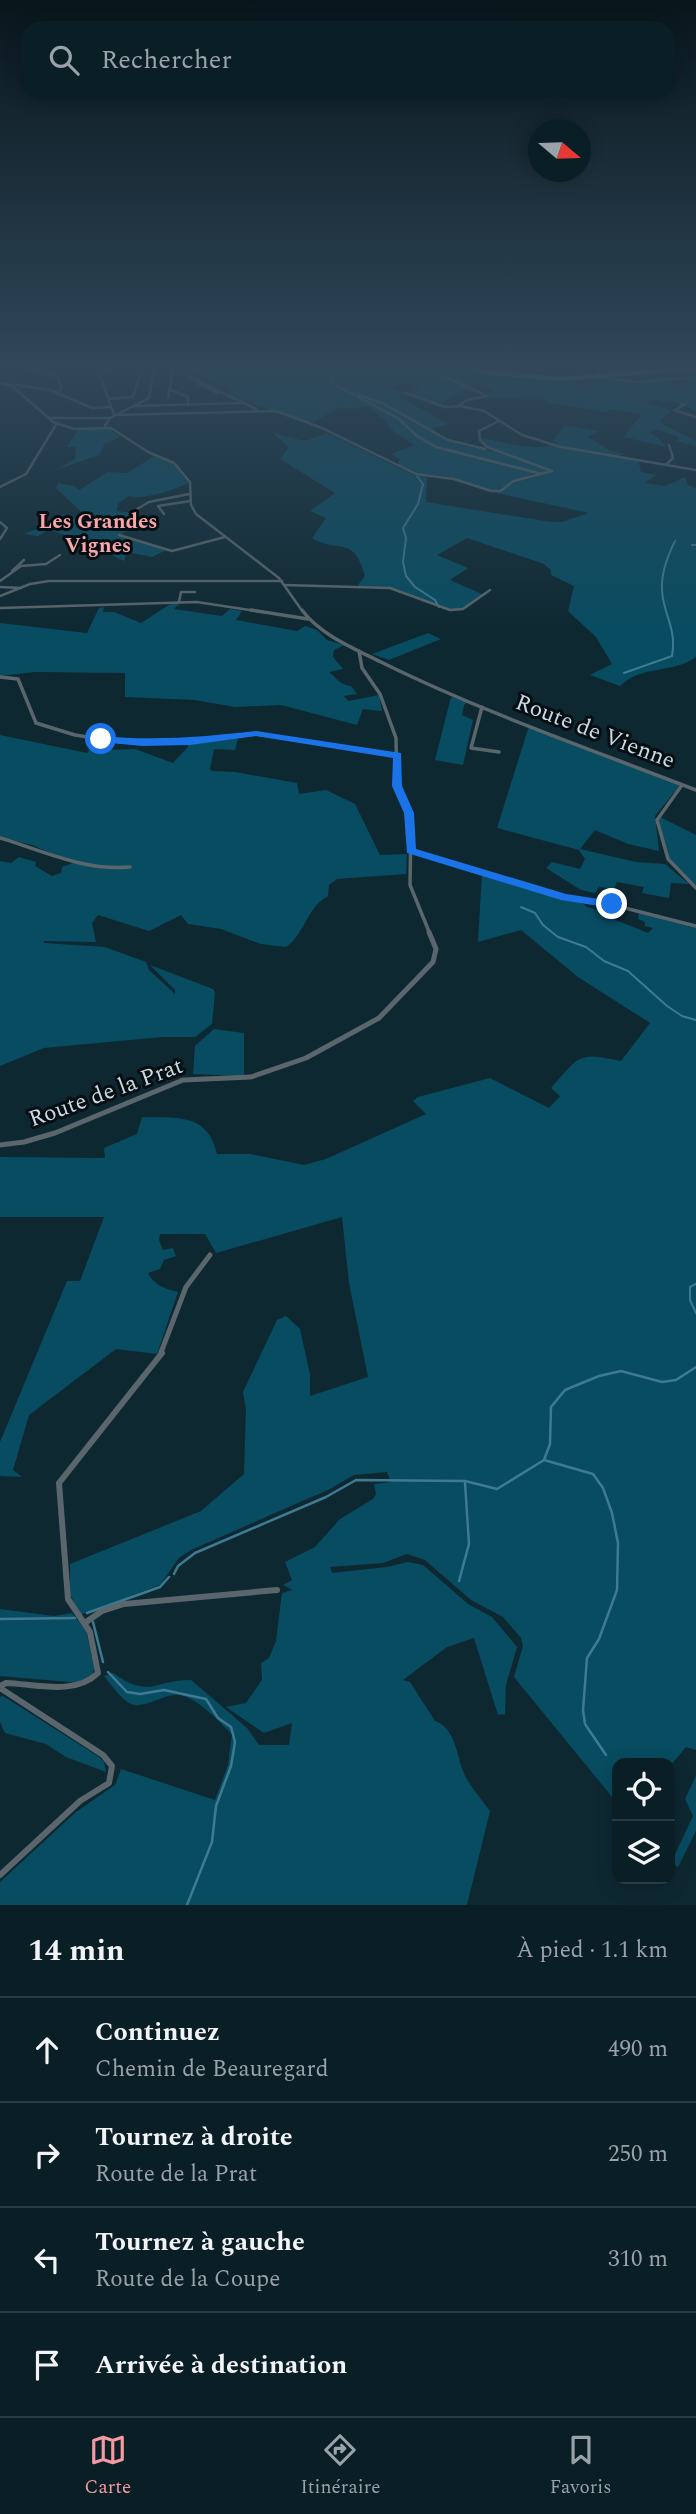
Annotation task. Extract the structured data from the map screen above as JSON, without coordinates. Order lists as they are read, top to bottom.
{
  "streets": {
    "street": ["Route de Vienne", "Route de la Prat"]
  },
  "crossings": [
    ["Route de Vienne", "Route de la Prat"]
  ],
  "districts": ["Les Grandes Vignes"],
  "north": "right",
  "page": {
    "search": "Rechercher",
    "heading": ["14 min", "À pied · 1.1 km"],
    "list": [
      ["Continuez", "Chemin de Beauregard", "490 m"],
      ["Tournez à droite", "Route de la Prat", "250 m"],
      ["Tournez à gauche", "Route de la Coupe", "310 m"],
      "Arrivée à destination"
    ],
    "nav": ["Carte", "Itinéraire", "Favoris"]
  }
}
